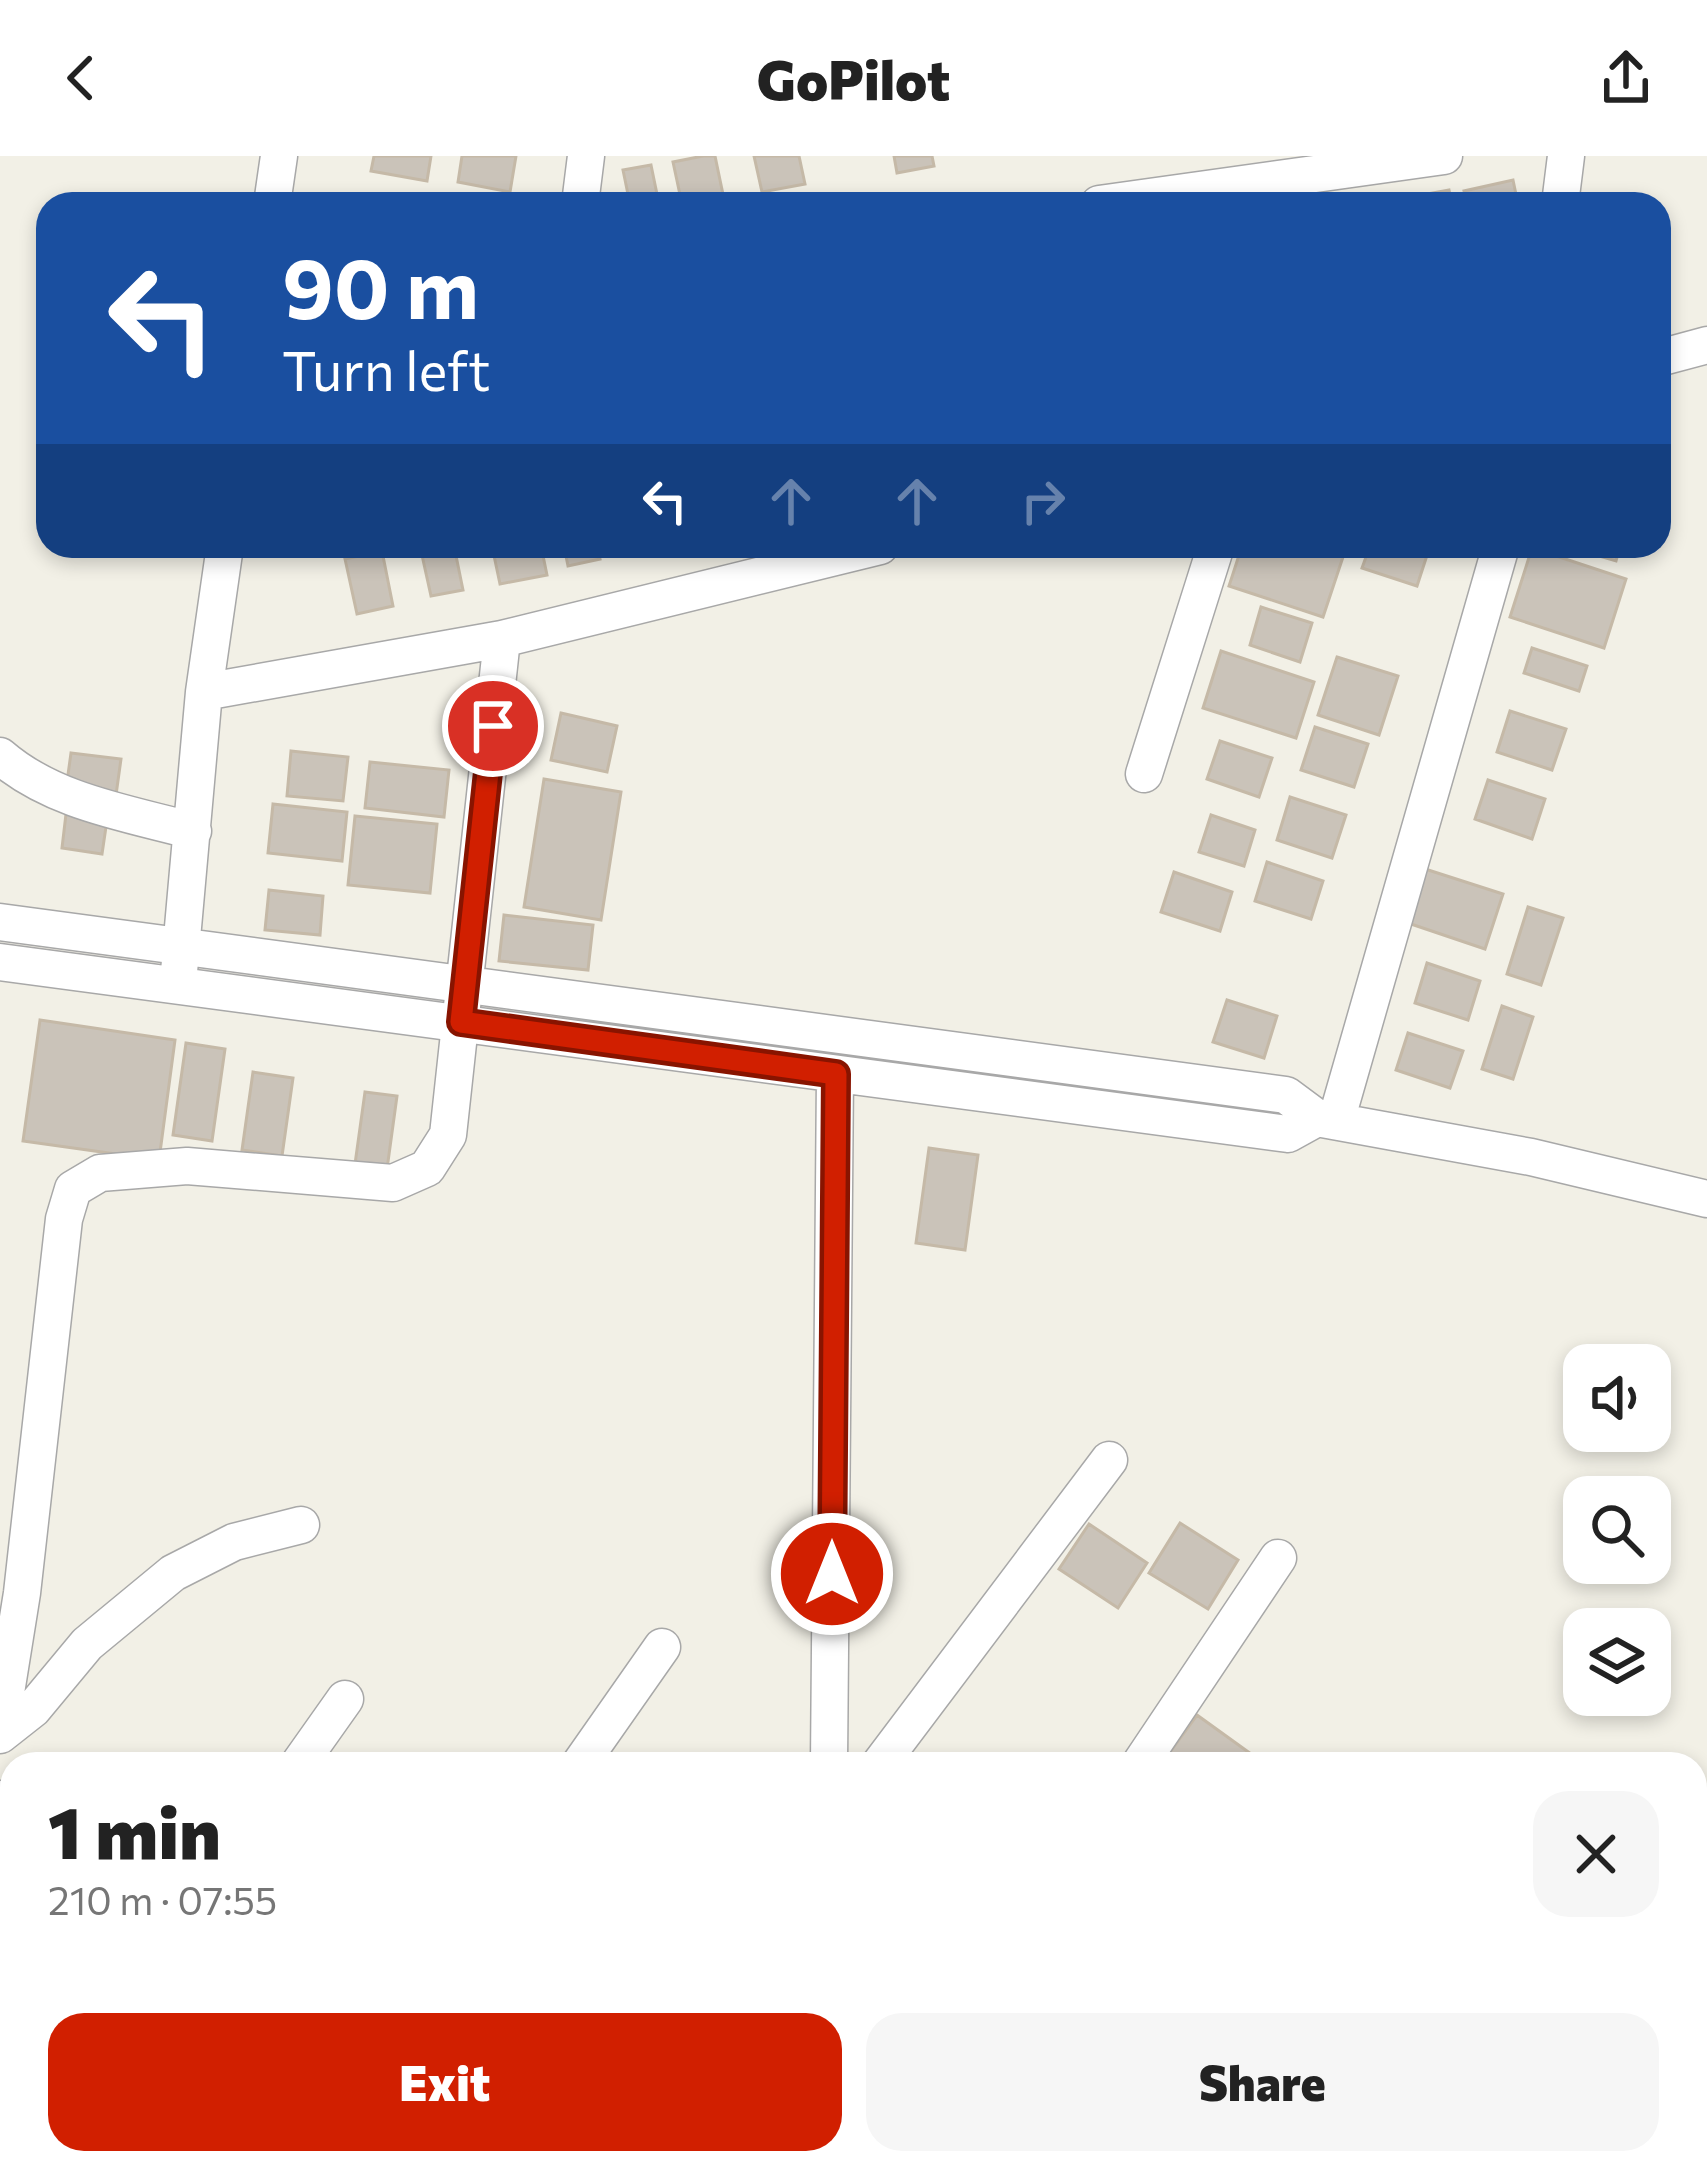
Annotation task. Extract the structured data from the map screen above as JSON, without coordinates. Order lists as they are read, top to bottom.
{
  "page": {
    "header": "GoPilot",
    "turn": ["90 m", "Turn left"],
    "heading": ["1 min", "210 m · 07:55"],
    "buttons": ["Exit", "Share"]
  }
}
